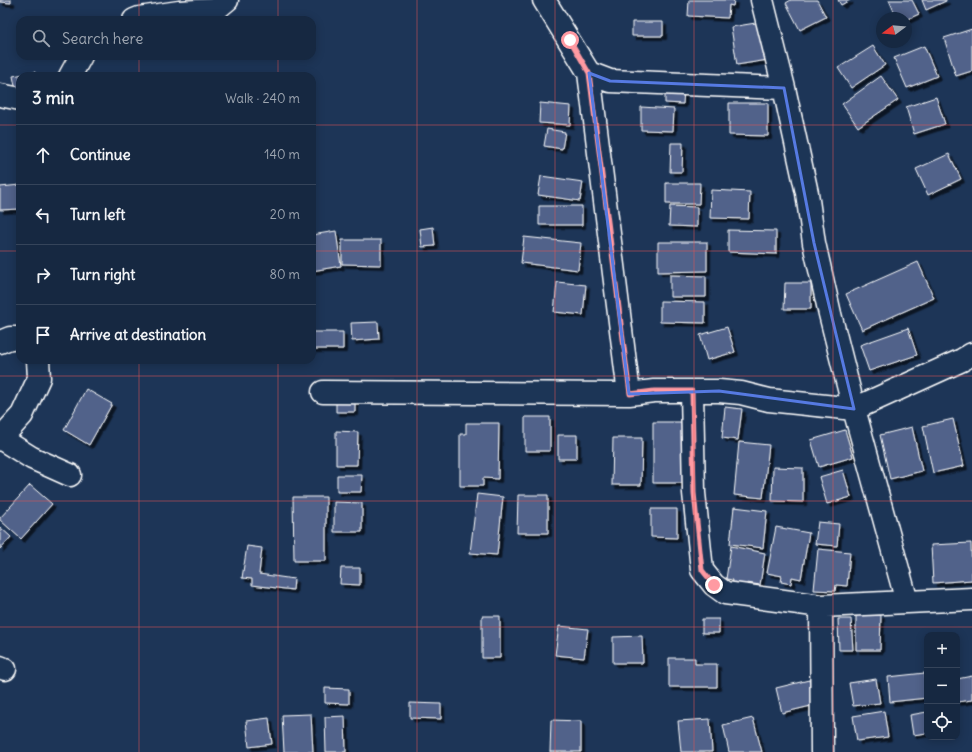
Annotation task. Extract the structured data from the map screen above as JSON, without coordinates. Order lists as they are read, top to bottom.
{
  "north": "left",
  "page": {
    "search": "Search here",
    "heading": ["3 min", "Walk · 240 m"],
    "list": [
      ["Continue", "140 m"],
      ["Turn left", "20 m"],
      ["Turn right", "80 m"],
      "Arrive at destination"
    ],
    "map_buttons": ["+", "−"]
  }
}
